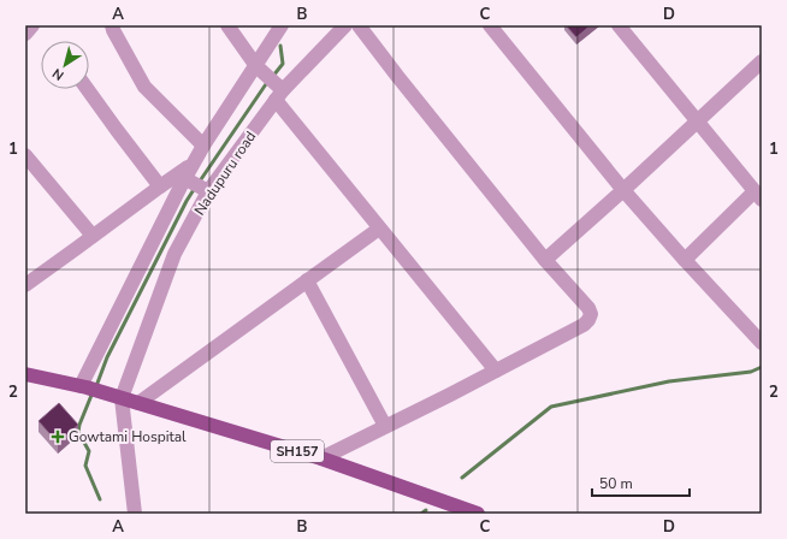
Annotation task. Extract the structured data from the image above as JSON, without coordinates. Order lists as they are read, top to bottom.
{
  "streets": {
    "main road": ["SH157"],
    "street": ["Nadupuru road"]
  },
  "crossings": [
    ["Nadupuru road", "SH157"]
  ],
  "places": {
    "health": ["Gowtami Hospital"]
  },
  "scale_bar": "50 m",
  "north": "bottom left",
  "grid": {
    "columns": [
      "A",
      "B",
      "C",
      "D"
    ],
    "rows": ["1", "2"]
  }
}
